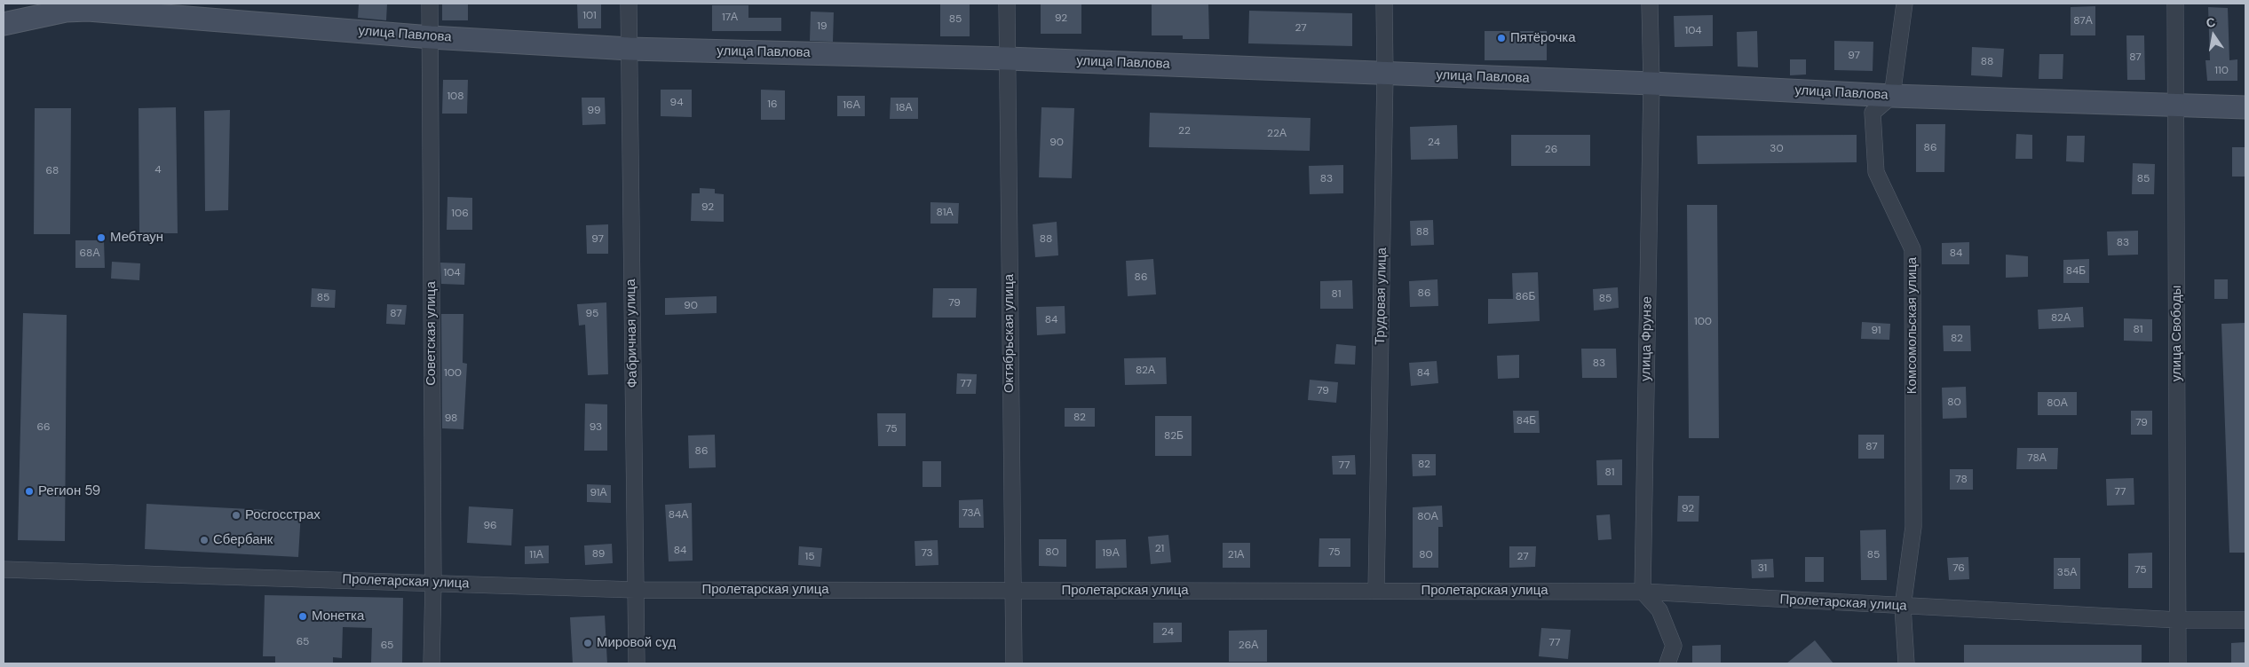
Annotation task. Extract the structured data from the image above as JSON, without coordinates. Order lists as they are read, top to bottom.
{
  "streets": {
    "street": [
      "улица Павлова",
      "Трудовая улица",
      "Комсомольская улица",
      "Советская улица",
      "Фабричная улица",
      "Октябрьская улица",
      "улица Свободы",
      "улица Фрунзе",
      "Пролетарская улица"
    ]
  },
  "crossings": [
    ["улица Павлова", "Трудовая улица"],
    ["улица Павлова", "Комсомольская улица"],
    ["улица Павлова", "Советская улица"],
    ["улица Павлова", "Фабричная улица"],
    ["улица Павлова", "Октябрьская улица"],
    ["улица Павлова", "улица Свободы"],
    ["улица Павлова", "улица Фрунзе"],
    ["Трудовая улица", "Пролетарская улица"],
    ["Комсомольская улица", "Пролетарская улица"],
    ["Советская улица", "Пролетарская улица"],
    ["Фабричная улица", "Пролетарская улица"],
    ["Октябрьская улица", "Пролетарская улица"],
    ["улица Свободы", "Пролетарская улица"],
    ["улица Фрунзе", "Пролетарская улица"]
  ],
  "places": [
    "Пятёрочка",
    "Мебтаун",
    "Регион 59",
    "Росгосстрах",
    "Сбербанк",
    "Монетка",
    "Мировой суд"
  ],
  "house_numbers": [
    "101",
    "17А",
    "92",
    "85",
    "87А",
    "19",
    "27",
    "104",
    "97",
    "87",
    "88",
    "110",
    "108",
    "94",
    "16",
    "16А",
    "18А",
    "99",
    "22",
    "22А",
    "90",
    "24",
    "86",
    "30",
    "26",
    "4",
    "68",
    "83",
    "85",
    "92",
    "81А",
    "106",
    "88",
    "97",
    "88",
    "83",
    "68А",
    "84",
    "84Б",
    "104",
    "86",
    "86",
    "81",
    "86Б",
    "85",
    "85",
    "79",
    "90",
    "87",
    "95",
    "82А",
    "84",
    "100",
    "81",
    "91",
    "82",
    "83",
    "82А",
    "100",
    "84",
    "77",
    "79",
    "80",
    "80А",
    "82",
    "98",
    "84Б",
    "79",
    "66",
    "93",
    "75",
    "82Б",
    "87",
    "86",
    "78А",
    "82",
    "77",
    "81",
    "78",
    "77",
    "91А",
    "92",
    "73А",
    "84А",
    "80А",
    "96",
    "21",
    "84",
    "80",
    "75",
    "73",
    "19А",
    "89",
    "11А",
    "21А",
    "80",
    "85",
    "15",
    "27",
    "31",
    "76",
    "75",
    "35А",
    "24",
    "65",
    "77",
    "65",
    "26А"
  ],
  "north": "top"
}
